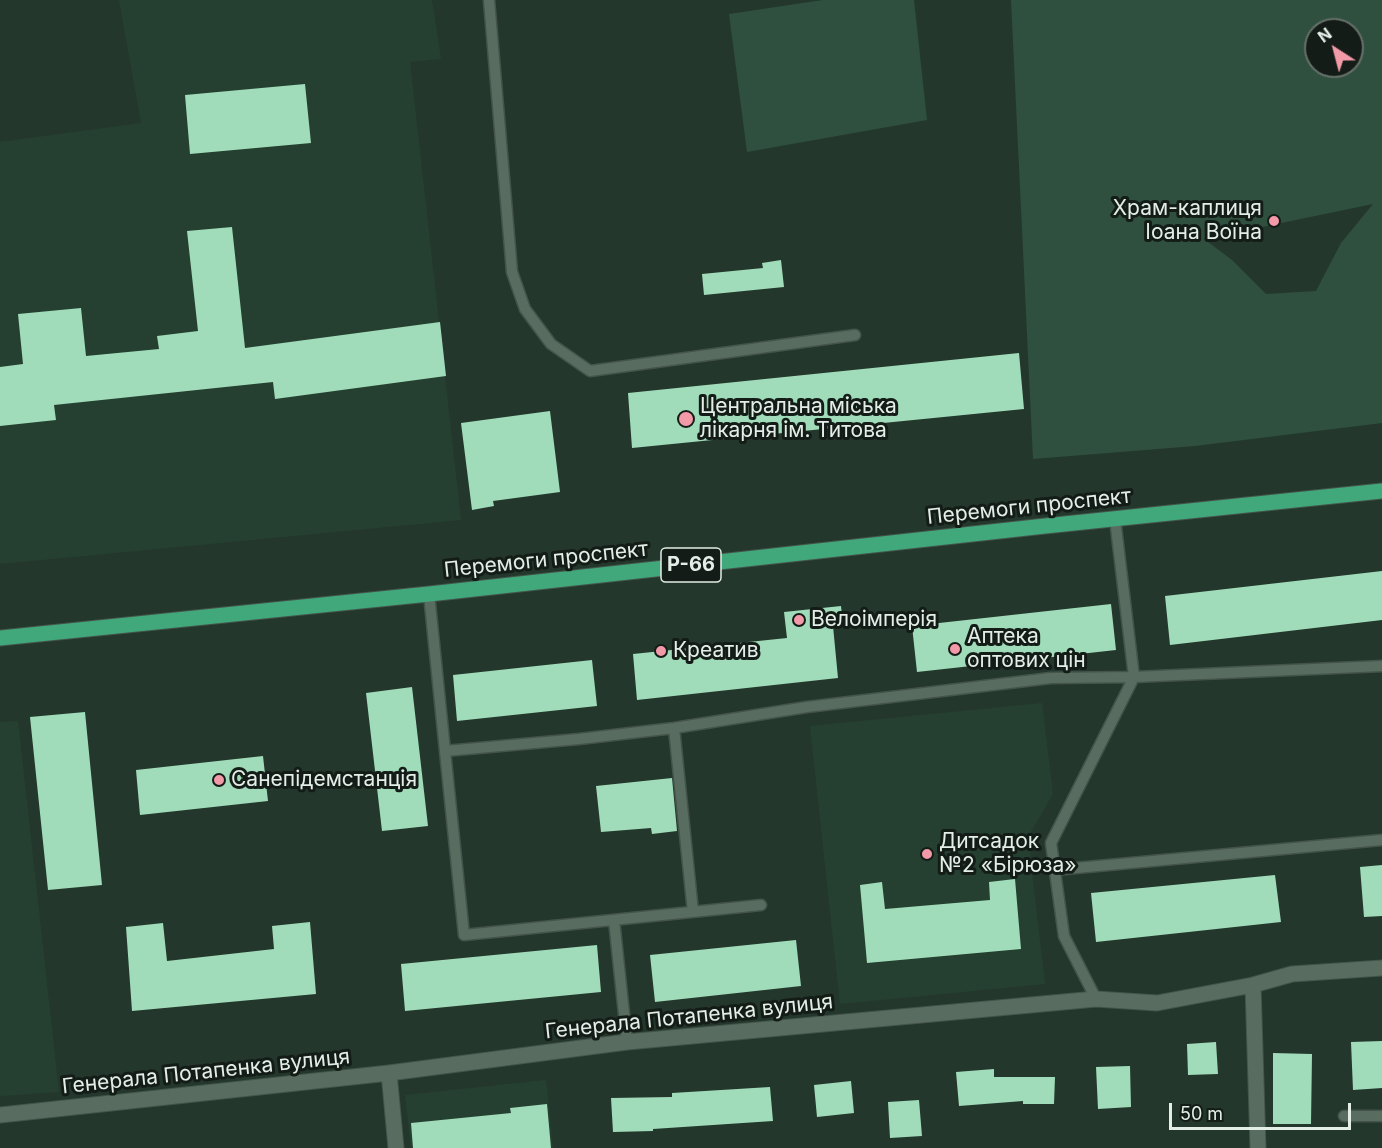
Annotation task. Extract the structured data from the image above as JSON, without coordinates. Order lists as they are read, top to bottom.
{
  "streets": {
    "main road": ["Перемоги проспект", "Р-66"],
    "street": ["Генерала Потапенка вулиця"]
  },
  "places": [
    "Храм-каплиця Іоана Воїна",
    "Центральна міська лікарня ім. Титова",
    "Велоімперія",
    "Аптека оптових цін",
    "Креатив",
    "Санепідемстанція",
    "Дитсадок №2 «Бірюза»"
  ],
  "scale_bar": "50 m",
  "north": "top left"
}
